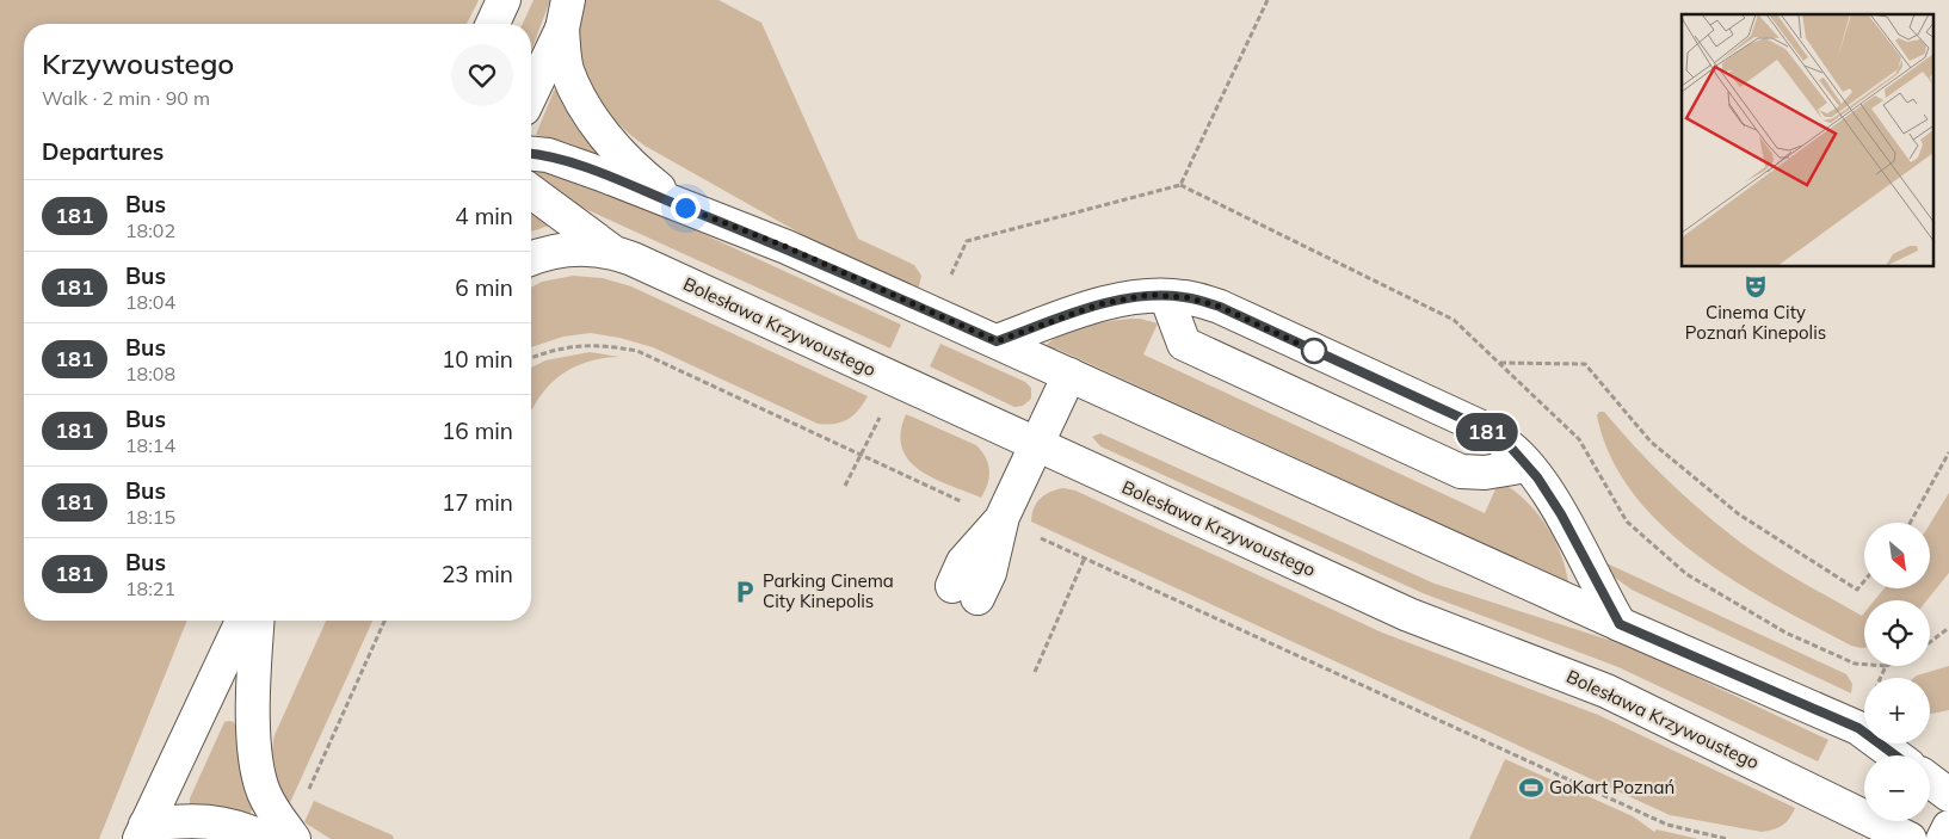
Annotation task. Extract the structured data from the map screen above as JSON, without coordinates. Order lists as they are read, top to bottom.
{
  "streets": {
    "street": ["Bolesława Krzywoustego"]
  },
  "places": {
    "theatre": ["Cinema City Poznań Kinepolis"],
    "parking": ["Parking Cinema City Kinepolis"],
    "sports": ["GoKart Poznań"]
  },
  "lines": ["bus line 181"],
  "north": "bottom right",
  "page": {
    "on_map": "181",
    "heading": [
      ["Krzywoustego", "Walk · 2 min · 90 m"],
      "Departures"
    ],
    "list": [
      {
        "mark": "181",
        "name": "Bus",
        "note": "18:02",
        "value": "4 min"
      },
      {
        "mark": "181",
        "name": "Bus",
        "note": "18:04",
        "value": "6 min"
      },
      {
        "mark": "181",
        "name": "Bus",
        "note": "18:08",
        "value": "10 min"
      },
      {
        "mark": "181",
        "name": "Bus",
        "note": "18:14",
        "value": "16 min"
      },
      {
        "mark": "181",
        "name": "Bus",
        "note": "18:15",
        "value": "17 min"
      },
      {
        "mark": "181",
        "name": "Bus",
        "note": "18:21",
        "value": "23 min"
      }
    ],
    "map_buttons": ["+", "−"]
  }
}
